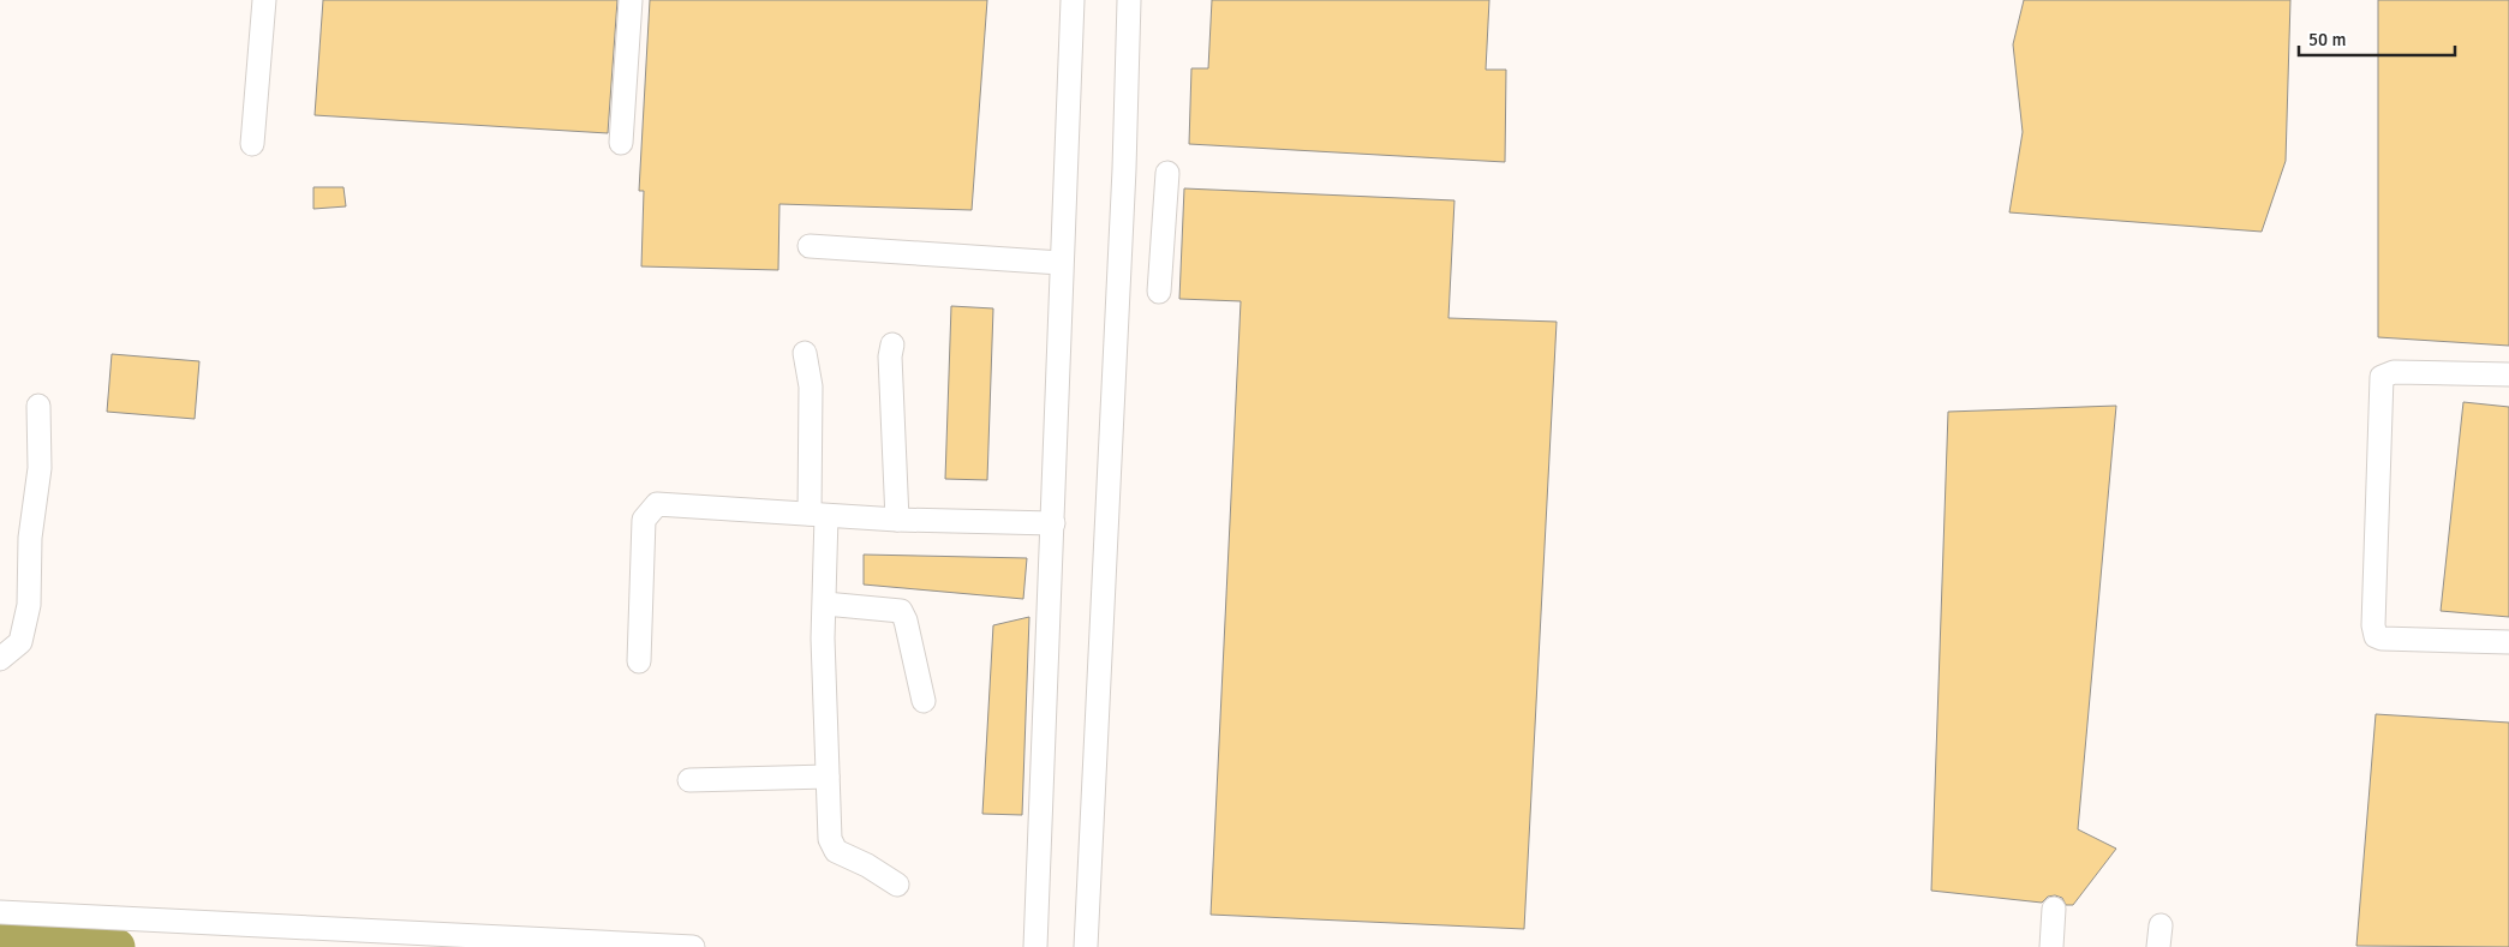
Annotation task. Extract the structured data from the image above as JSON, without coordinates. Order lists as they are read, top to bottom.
{
  "scale_bar": "50 m"
}
